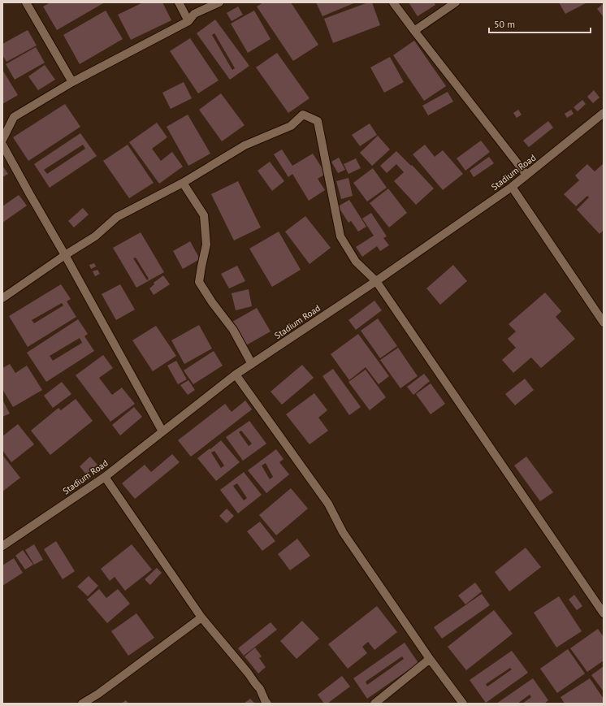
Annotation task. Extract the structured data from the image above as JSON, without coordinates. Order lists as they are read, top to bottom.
{
  "streets": {
    "street": ["Stadium Road"]
  },
  "scale_bar": "50 m"
}
